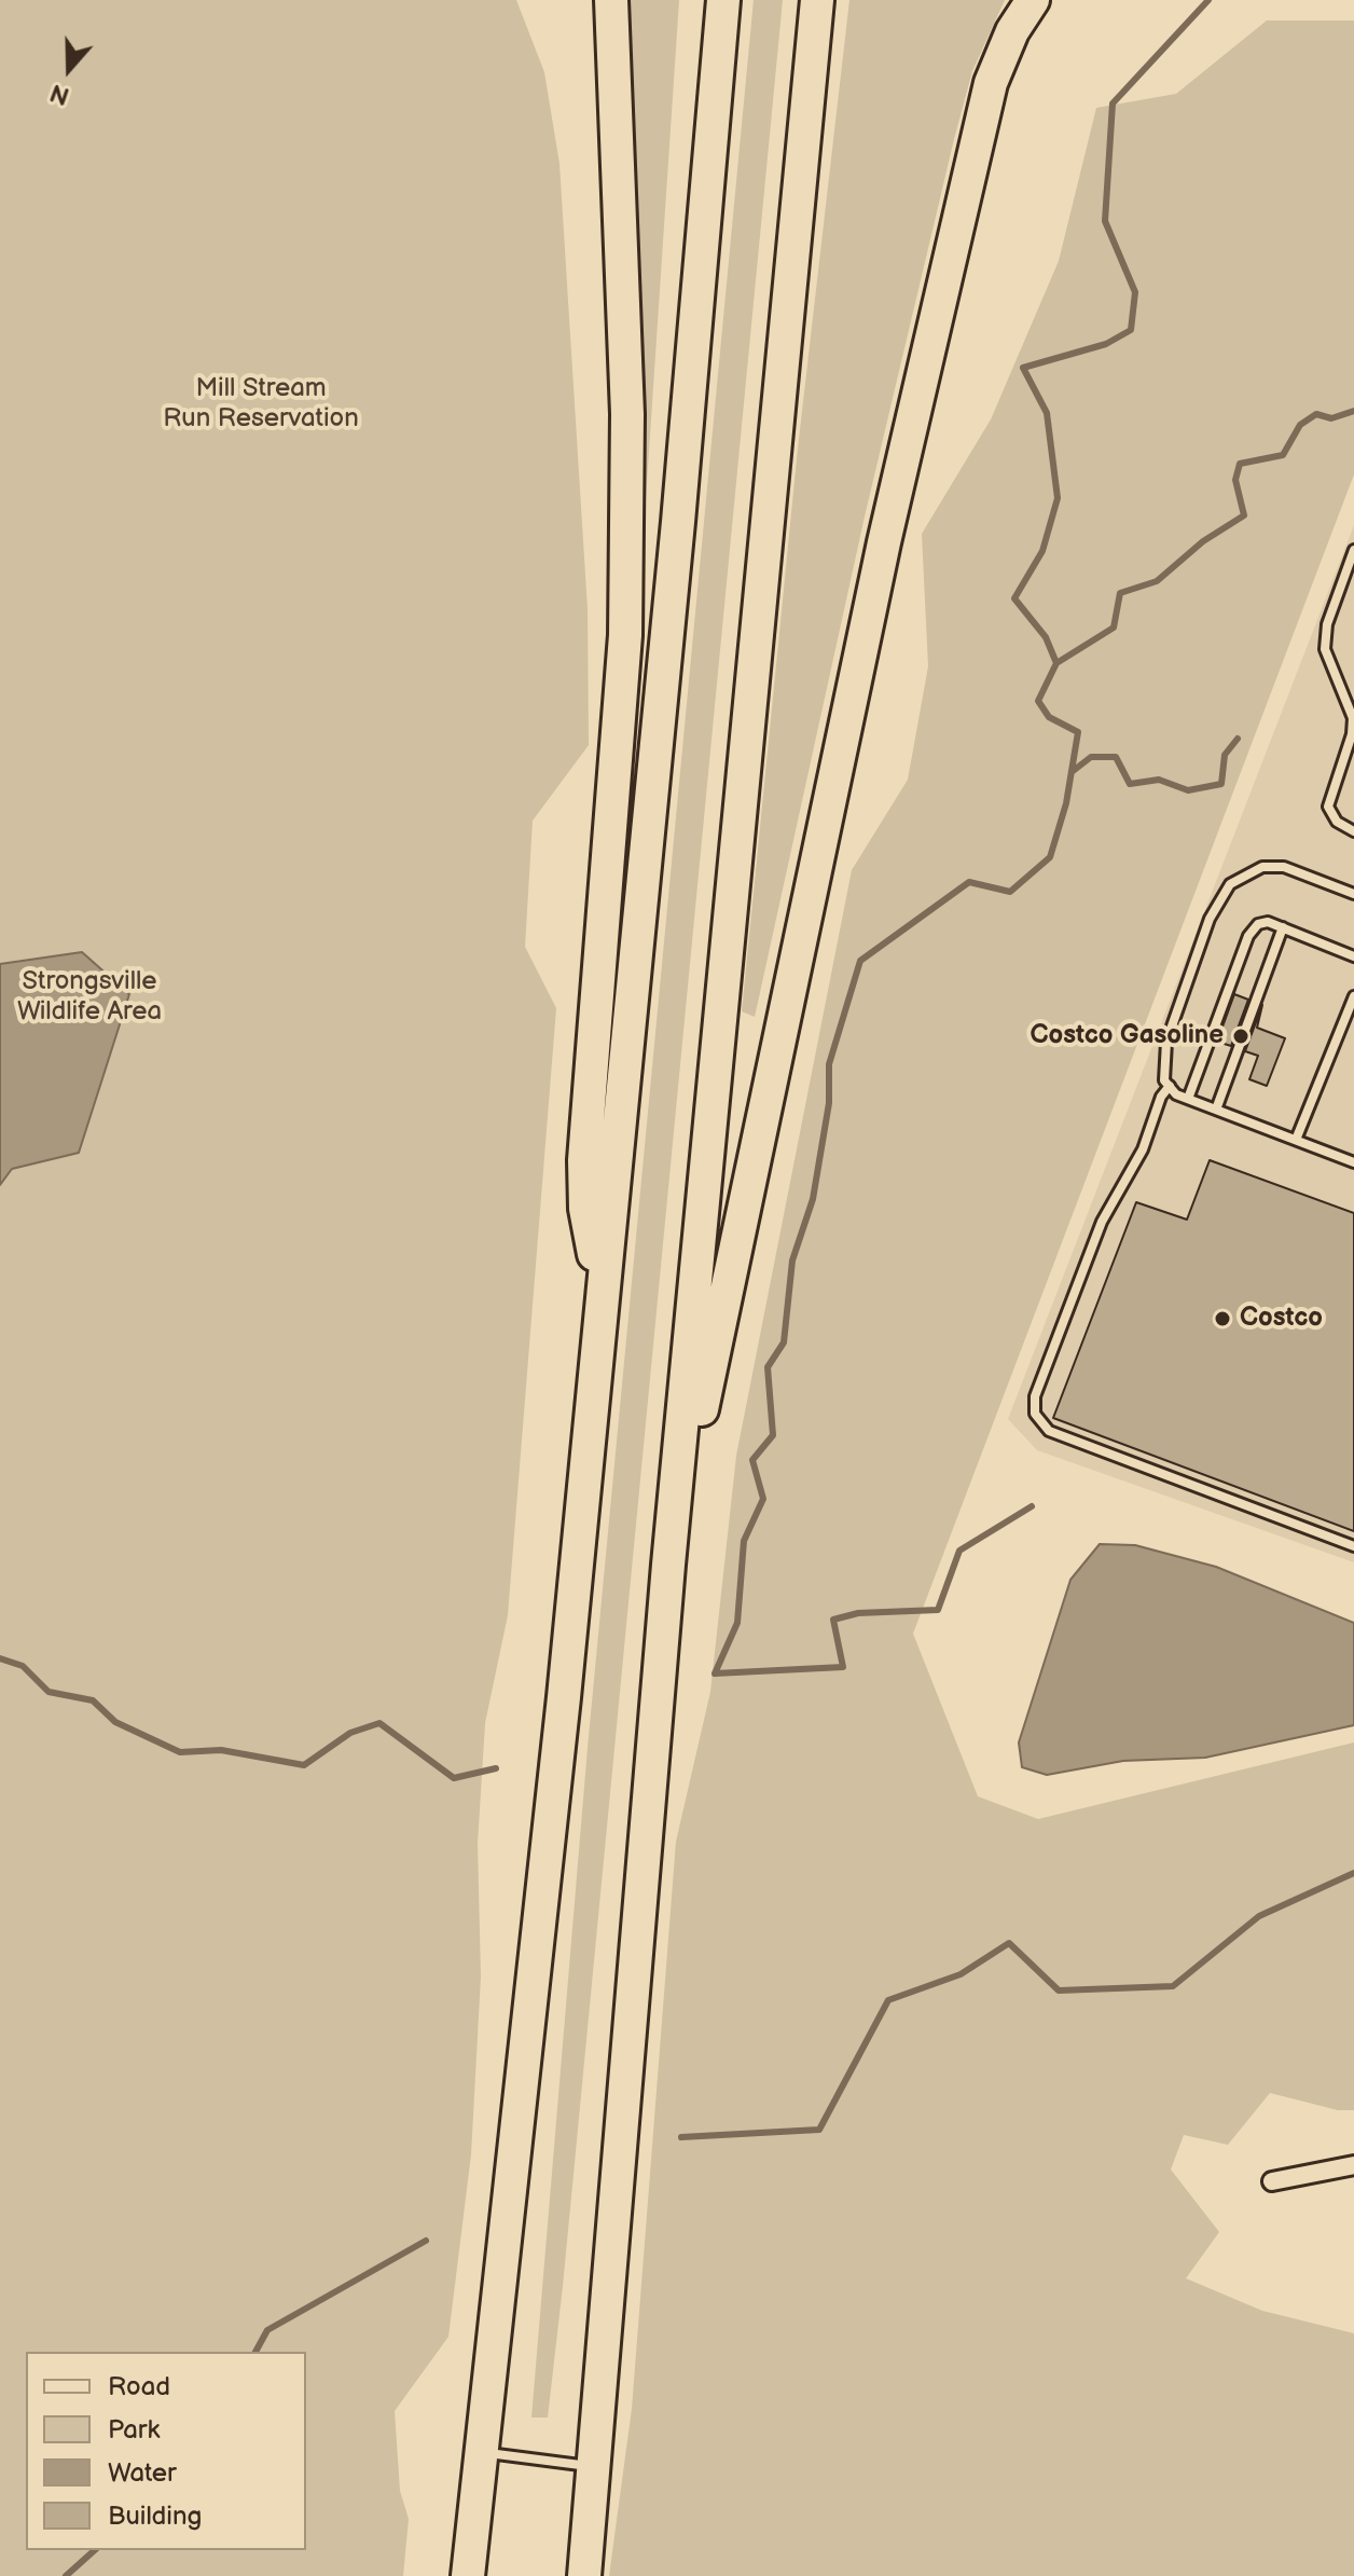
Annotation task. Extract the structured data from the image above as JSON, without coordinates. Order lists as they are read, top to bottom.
{
  "parks": ["Mill Stream Run Reservation", "Strongsville Wildlife Area"],
  "places": ["Costco Gasoline", "Costco"],
  "legend": [
    "Road",
    "Park",
    "Water",
    "Building"
  ],
  "north": "bottom"
}
